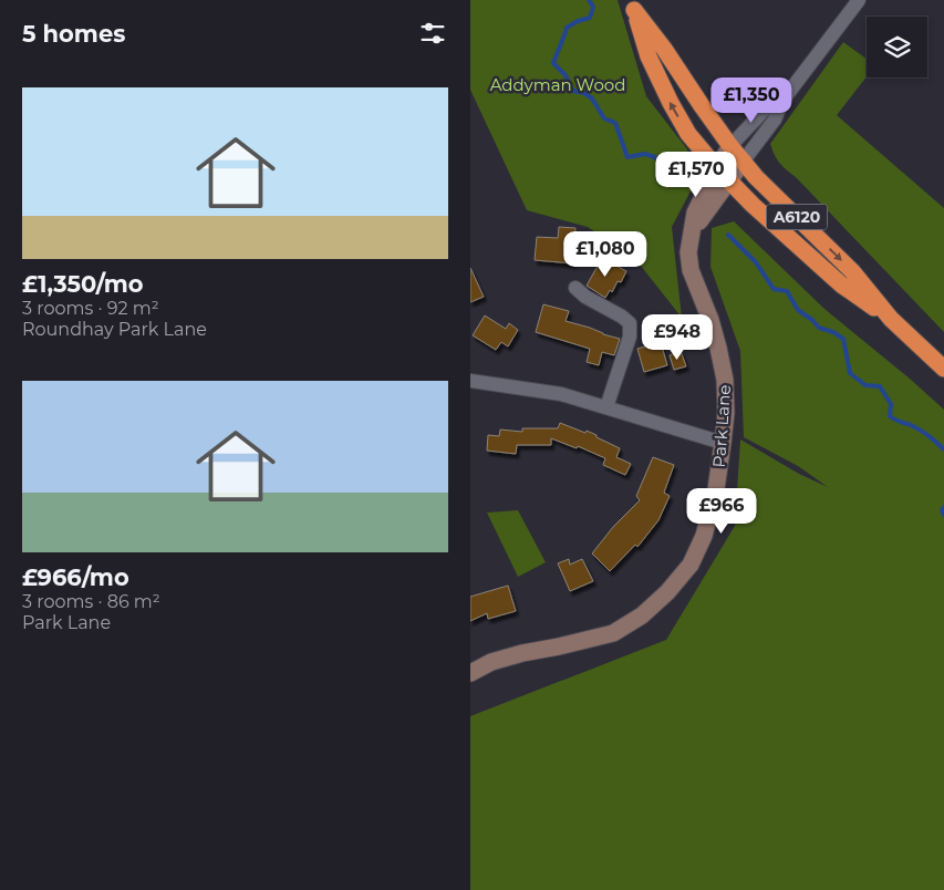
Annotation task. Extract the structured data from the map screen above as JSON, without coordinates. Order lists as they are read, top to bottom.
{
  "streets": {
    "highway": ["A6120"],
    "street": ["Park Lane"]
  },
  "crossings": [
    ["A6120", "Park Lane"]
  ],
  "parks": ["Addyman Wood"],
  "page": {
    "heading": "5 homes",
    "list": [
      {
        "name": "£1,350/mo",
        "note": "3 rooms · 92 m² · Roundhay Park Lane"
      },
      {
        "name": "£966/mo",
        "note": "3 rooms · 86 m² · Park Lane"
      }
    ],
    "price": [
      "£1,350",
      "£1,570",
      "£1,080",
      "£948",
      "£966"
    ]
  }
}
